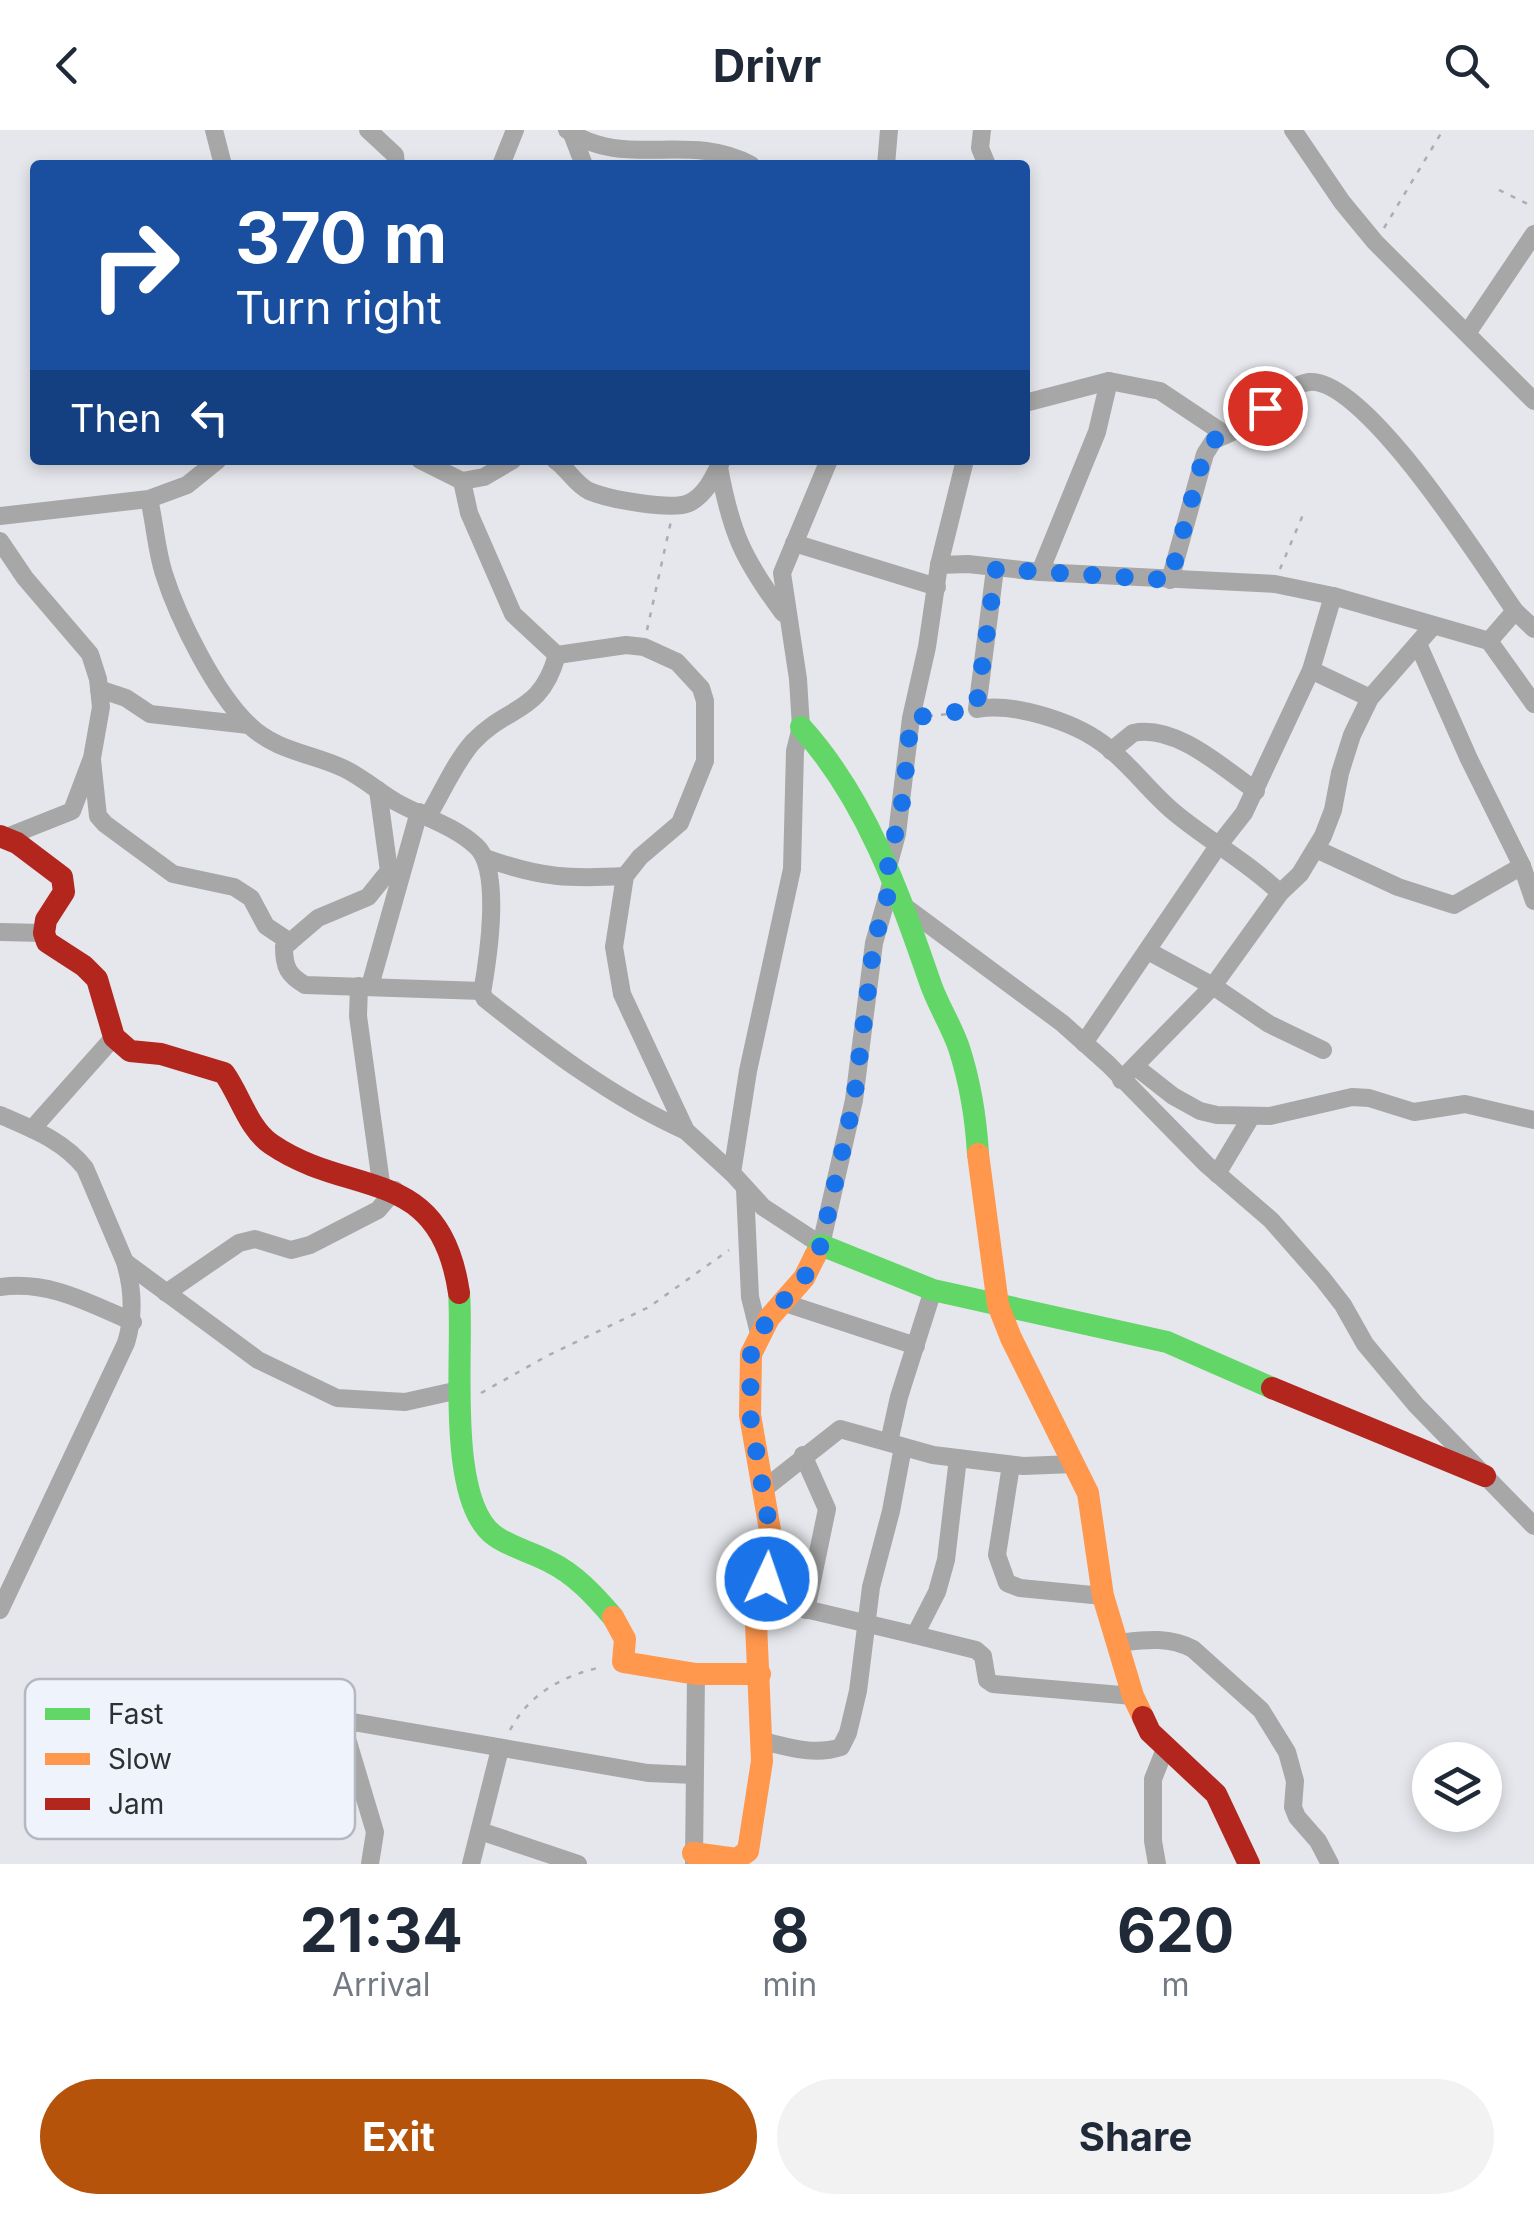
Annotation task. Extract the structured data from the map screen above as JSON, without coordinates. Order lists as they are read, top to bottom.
{
  "legend": ["Fast", "Slow", "Jam"],
  "page": {
    "header": "Drivr",
    "turn": ["370 m", "Turn right"],
    "then": "Then",
    "eta": [
      "21:34",
      "Arrival",
      "8",
      "min",
      "620",
      "m"
    ],
    "buttons": ["Exit", "Share"]
  }
}
